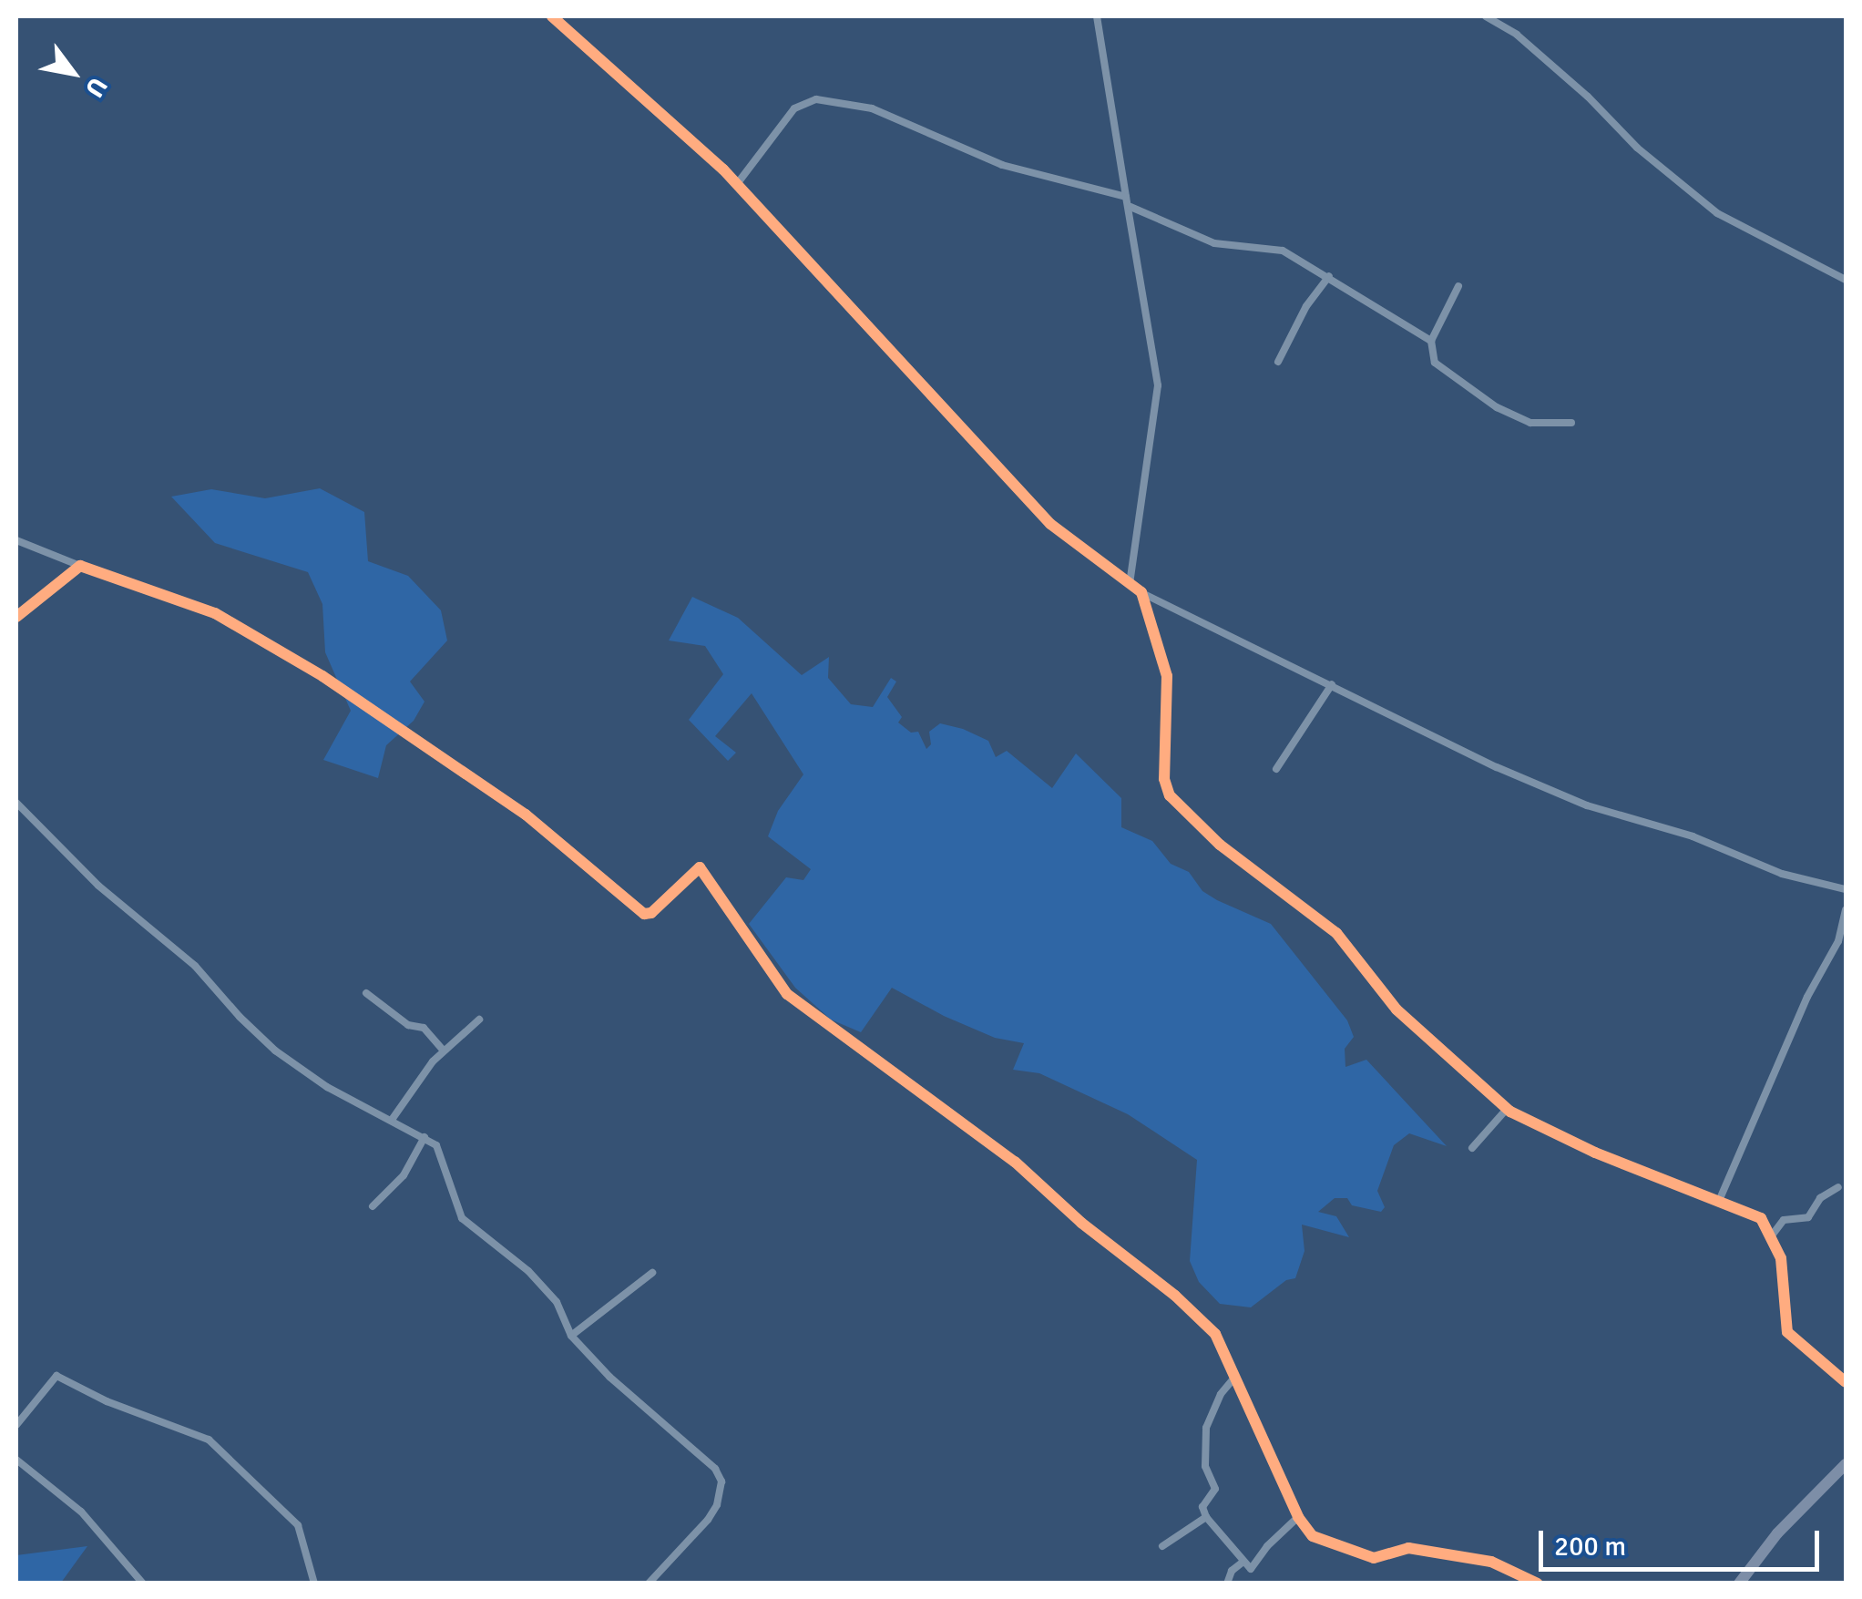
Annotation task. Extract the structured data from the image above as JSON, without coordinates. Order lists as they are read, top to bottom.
{
  "scale_bar": "200 m",
  "north": "bottom right"
}
